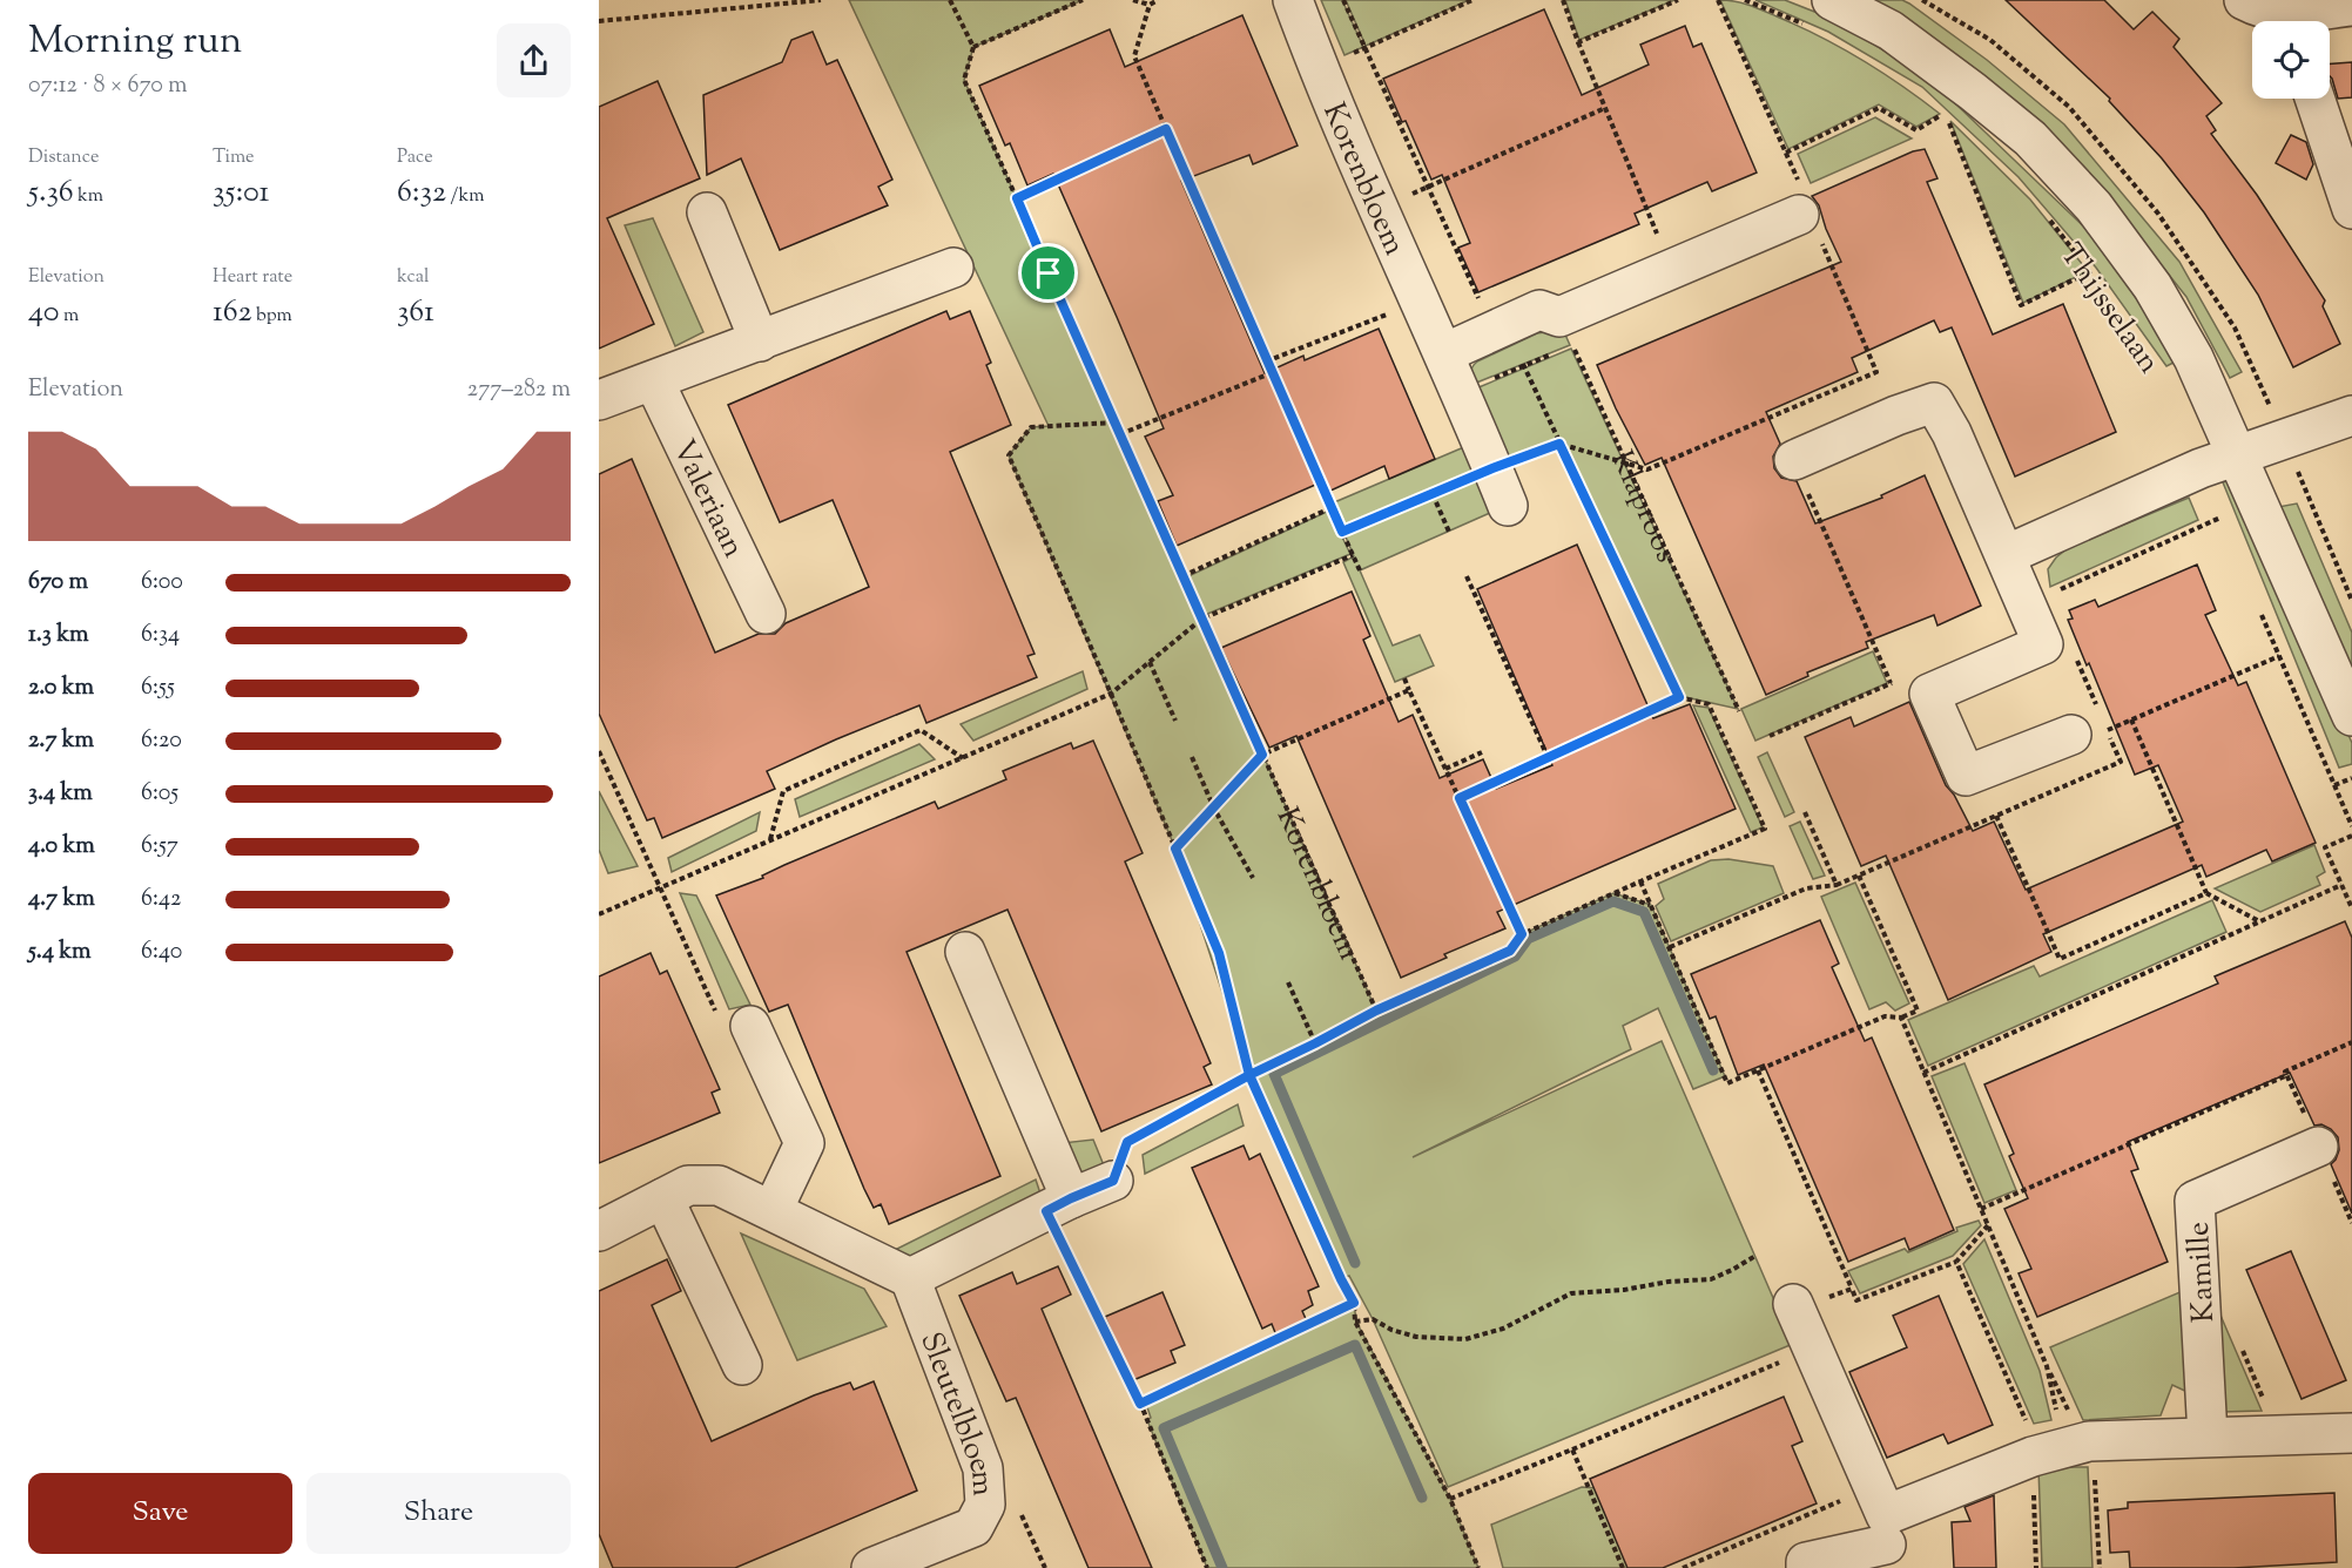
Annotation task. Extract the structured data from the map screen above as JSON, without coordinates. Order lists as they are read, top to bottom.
{
  "streets": {
    "street": [
      "Korenbloem",
      "Thijsselaan",
      "Valeriaan",
      "Kamille",
      "Sleutelbloem"
    ],
    "path": ["Klaproos"]
  },
  "page": {
    "heading": ["Morning run", "07:12 · 8 × 670 m"],
    "stats": [
      ["Distance", "5.36 km"],
      ["Time", "35:01"],
      ["Pace", "6:32 /km"],
      ["Elevation", "40 m"],
      ["Heart rate", "162 bpm"],
      ["kcal", "361"]
    ],
    "chart": ["Elevation", "277–282 m"],
    "list": [
      {
        "name": "670 m",
        "note": "6:00"
      },
      {
        "name": "1.3 km",
        "note": "6:34"
      },
      {
        "name": "2.0 km",
        "note": "6:55"
      },
      {
        "name": "2.7 km",
        "note": "6:20"
      },
      {
        "name": "3.4 km",
        "note": "6:05"
      },
      {
        "name": "4.0 km",
        "note": "6:57"
      },
      {
        "name": "4.7 km",
        "note": "6:42"
      },
      {
        "name": "5.4 km",
        "note": "6:40"
      }
    ],
    "buttons": ["Save", "Share"]
  }
}
